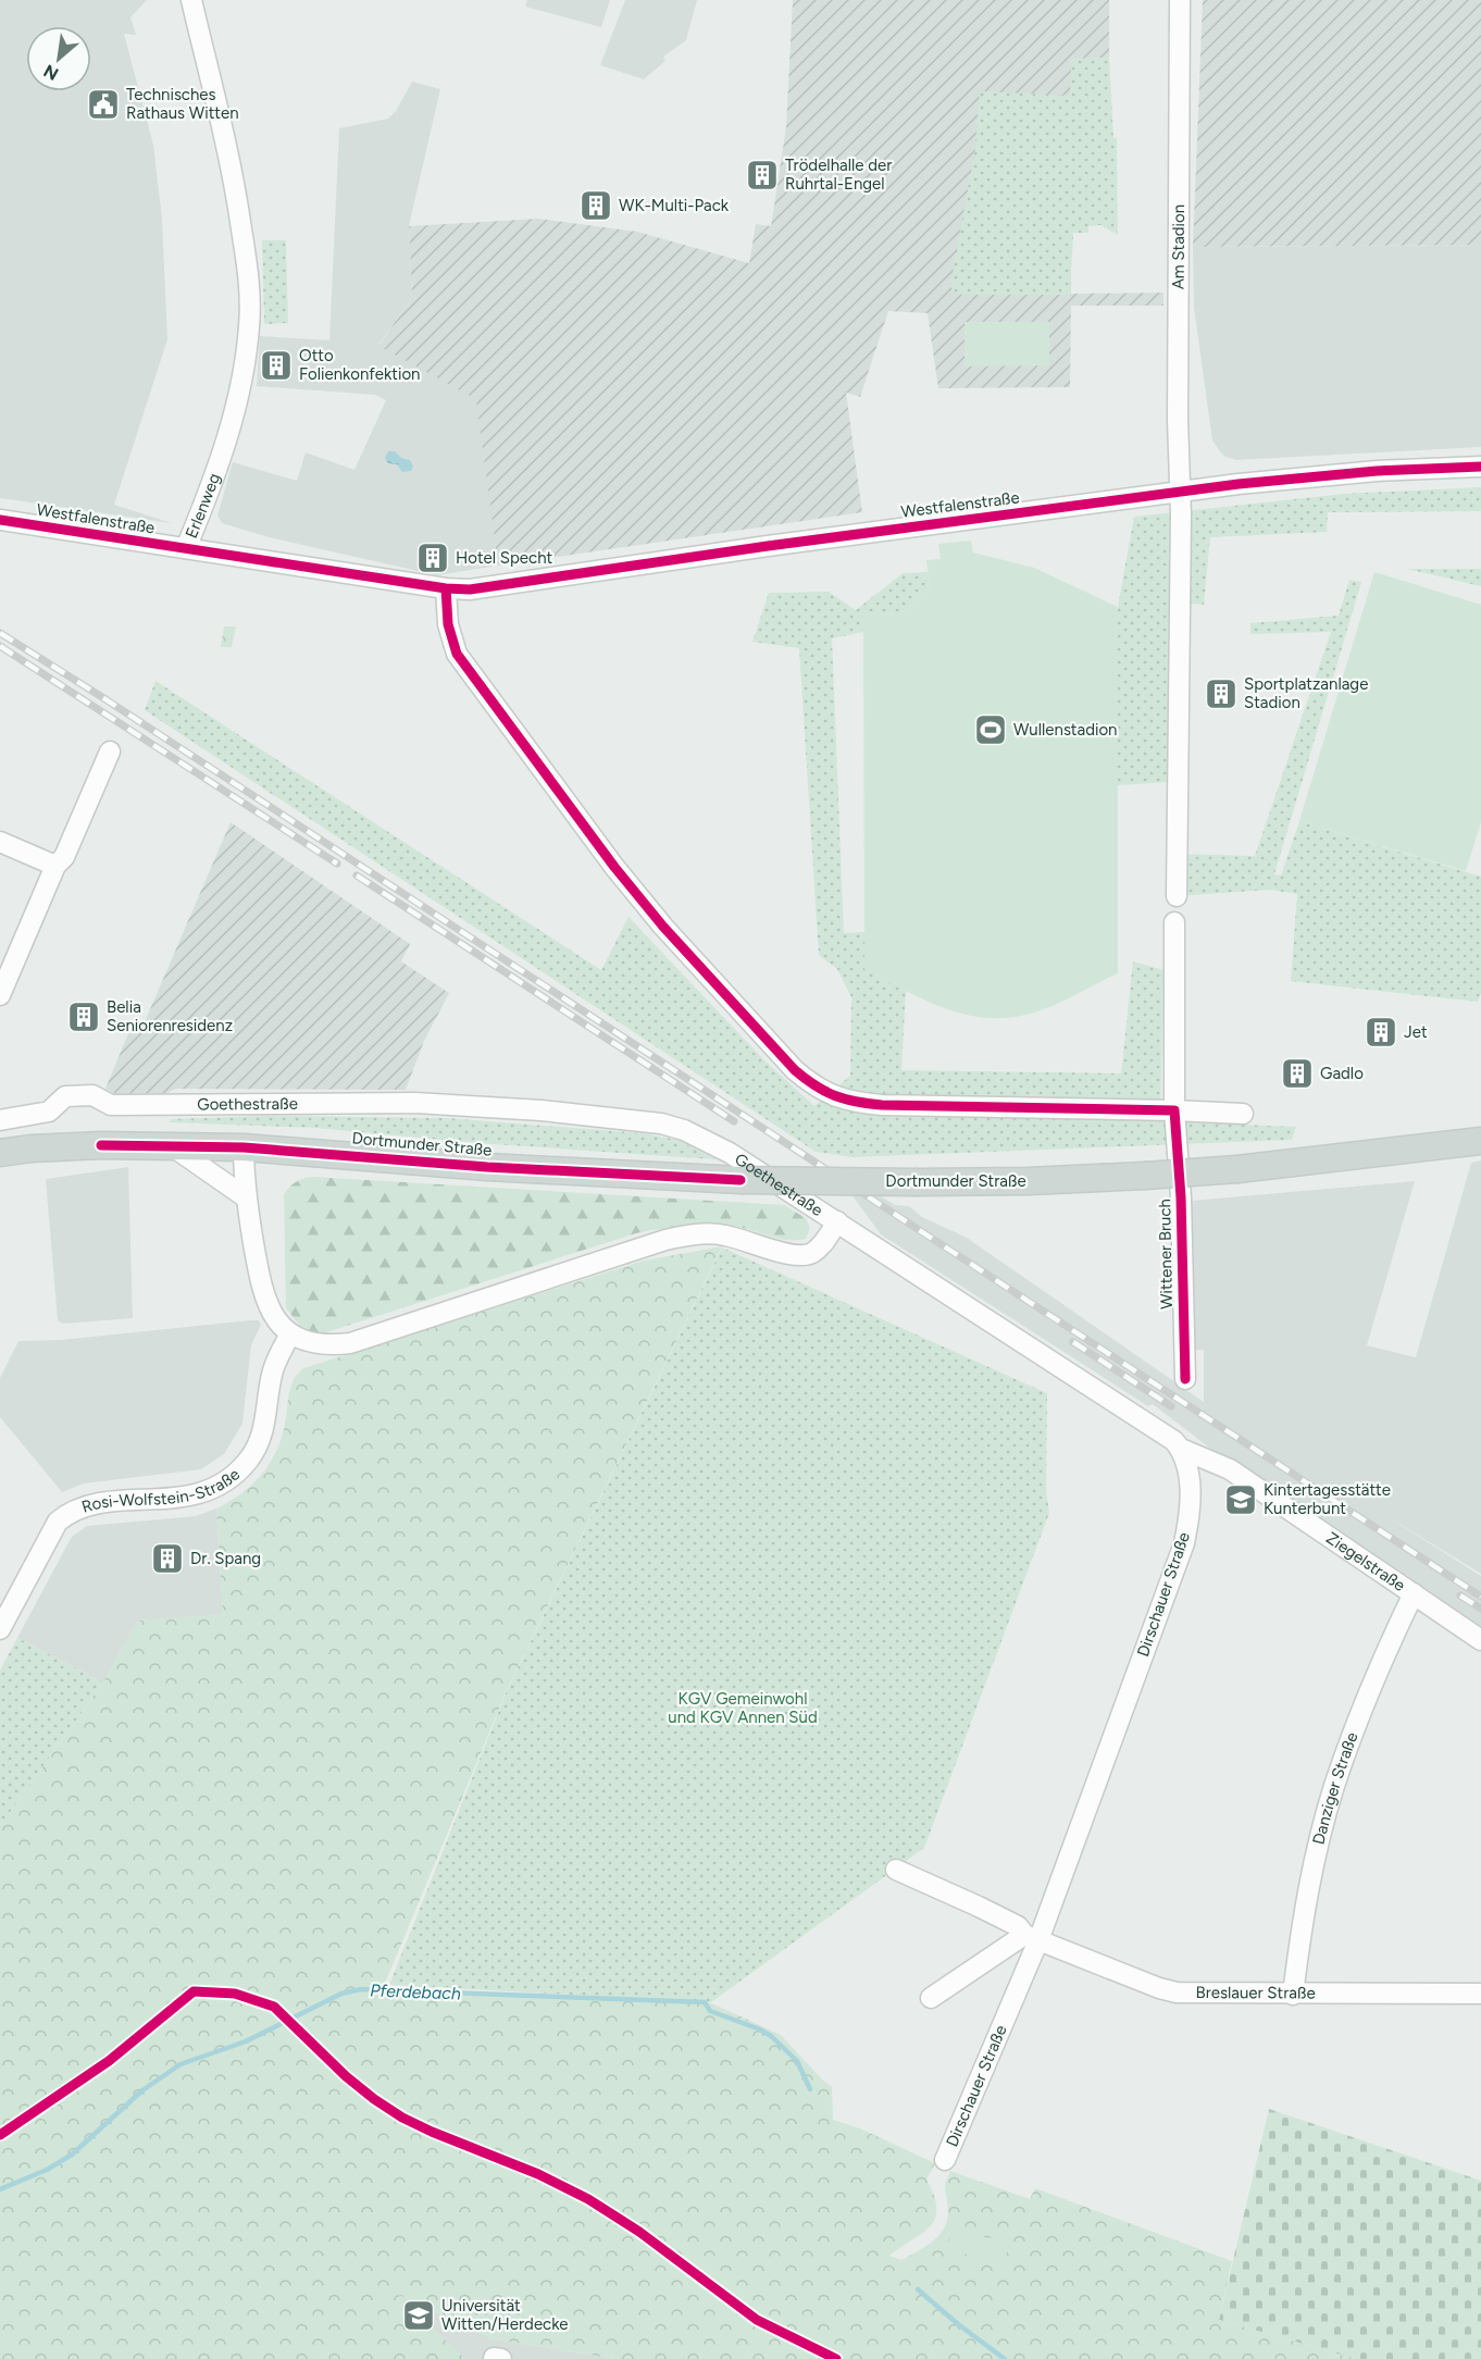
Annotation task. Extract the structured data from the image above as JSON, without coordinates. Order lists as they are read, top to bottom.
{
  "streets": {
    "main road": ["Dortmunder Straße"],
    "street": [
      "Am Stadion",
      "Erlenweg",
      "Westfalenstraße",
      "Goethestraße",
      "Wittener Bruch",
      "Rosi-Wolfstein-Straße",
      "Ziegelstraße",
      "Dirschauer Straße",
      "Danziger Straße",
      "Breslauer Straße"
    ]
  },
  "crossings": [
    ["Am Stadion", "Westfalenstraße"],
    ["Erlenweg", "Westfalenstraße"],
    ["Goethestraße", "Rosi-Wolfstein-Straße"],
    ["Ziegelstraße", "Dirschauer Straße"],
    ["Ziegelstraße", "Danziger Straße"],
    ["Dirschauer Straße", "Breslauer Straße"],
    ["Danziger Straße", "Breslauer Straße"]
  ],
  "water": ["Pferdebach"],
  "parks": ["KGV Gemeinwohl und KGV Annen Süd"],
  "places": {
    "public building": ["Technisches Rathaus Witten"],
    "building": [
      "Trödelhalle der Ruhrtal-Engel",
      "WK-Multi-Pack",
      "Otto Folienkonfektion",
      "Hotel Specht",
      "Sportplatzanlage Stadion",
      "Belia Seniorenresidenz",
      "Jet",
      "Gadlo",
      "Dr. Spang"
    ],
    "sports": ["Wullenstadion"],
    "school or university": ["Kintertagesstätte Kunterbunt", "Universität Witten/Herdecke"]
  },
  "north": "bottom left"
}
